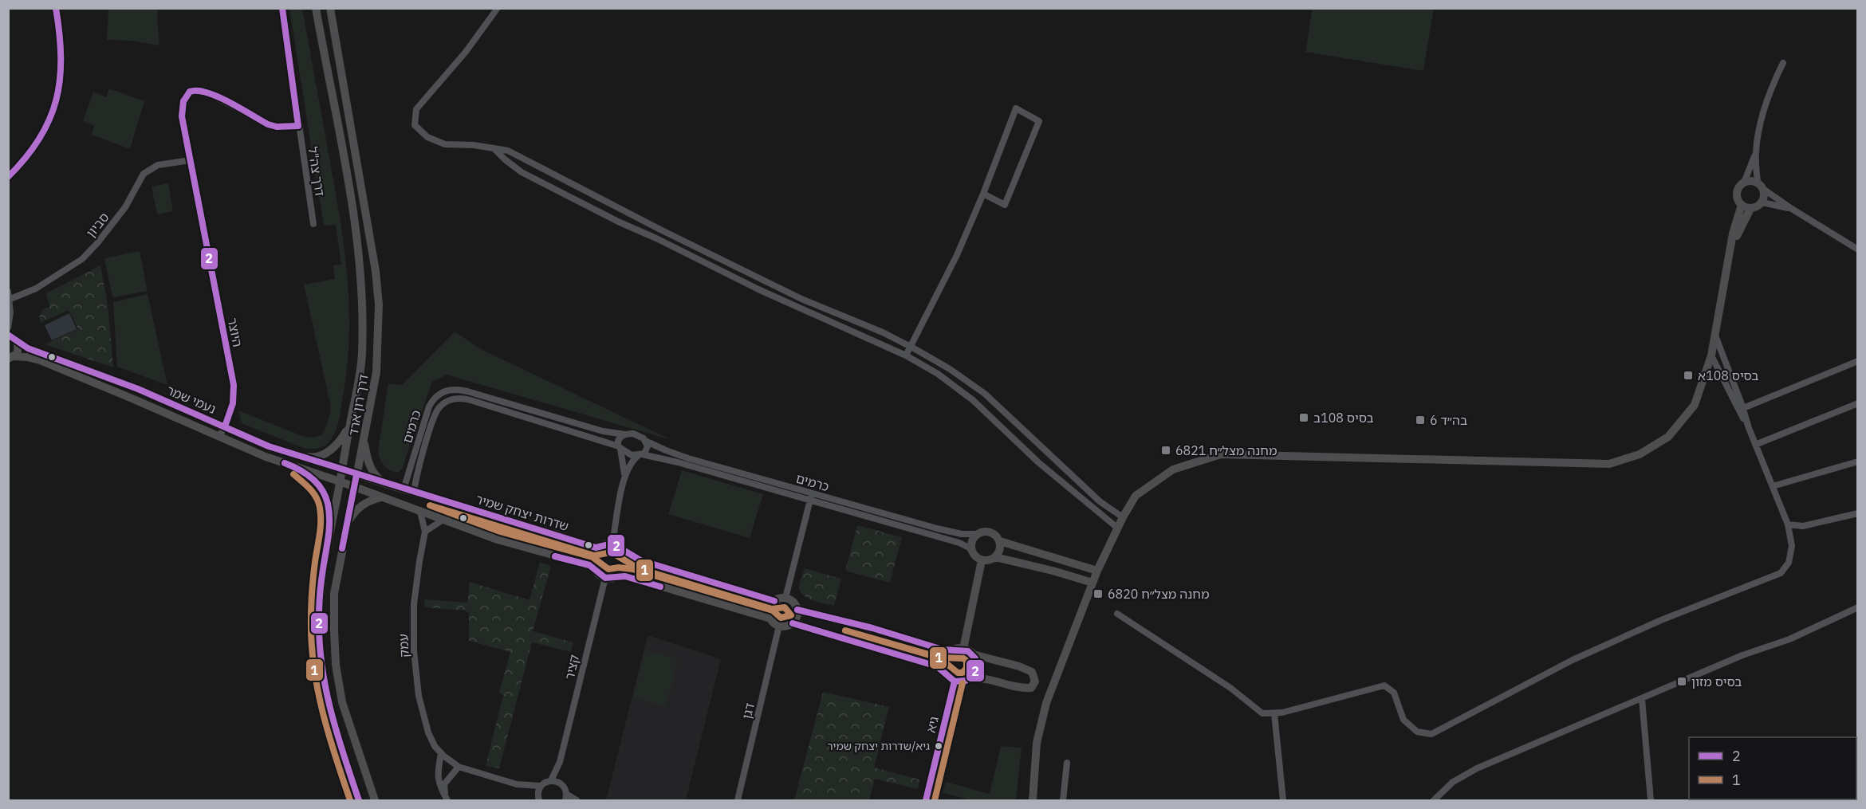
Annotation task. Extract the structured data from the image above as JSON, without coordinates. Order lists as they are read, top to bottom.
{
  "streets": {
    "street": [
      "דרך צה\"ל",
      "סביון",
      "היוצר",
      "נעמי שמר",
      "דרך רון ארד",
      "כרמים",
      "שדרות יצחק שמיר",
      "עמק",
      "קציר",
      "דגן",
      "גיא"
    ]
  },
  "crossings": [
    ["דרך צה\"ל", "היוצר"],
    ["סביון", "היוצר"],
    ["היוצר", "נעמי שמר"],
    ["נעמי שמר", "דרך רון ארד"],
    ["נעמי שמר", "שדרות יצחק שמיר"],
    ["דרך רון ארד", "שדרות יצחק שמיר"],
    ["כרמים", "שדרות יצחק שמיר"],
    ["שדרות יצחק שמיר", "קציר"]
  ],
  "places": {
    "transit": [
      "בסיס 108א",
      "בסיס 108ב",
      "בה״ד 6",
      "מחנה מצל״ח 6821",
      "מחנה מצל״ח 6820",
      "בסיס מזון"
    ],
    "other": ["גיא/שדרות יצחק שמיר"]
  },
  "lines": ["transit line 2", "transit line 1"],
  "legend": ["2", "1"]
}
